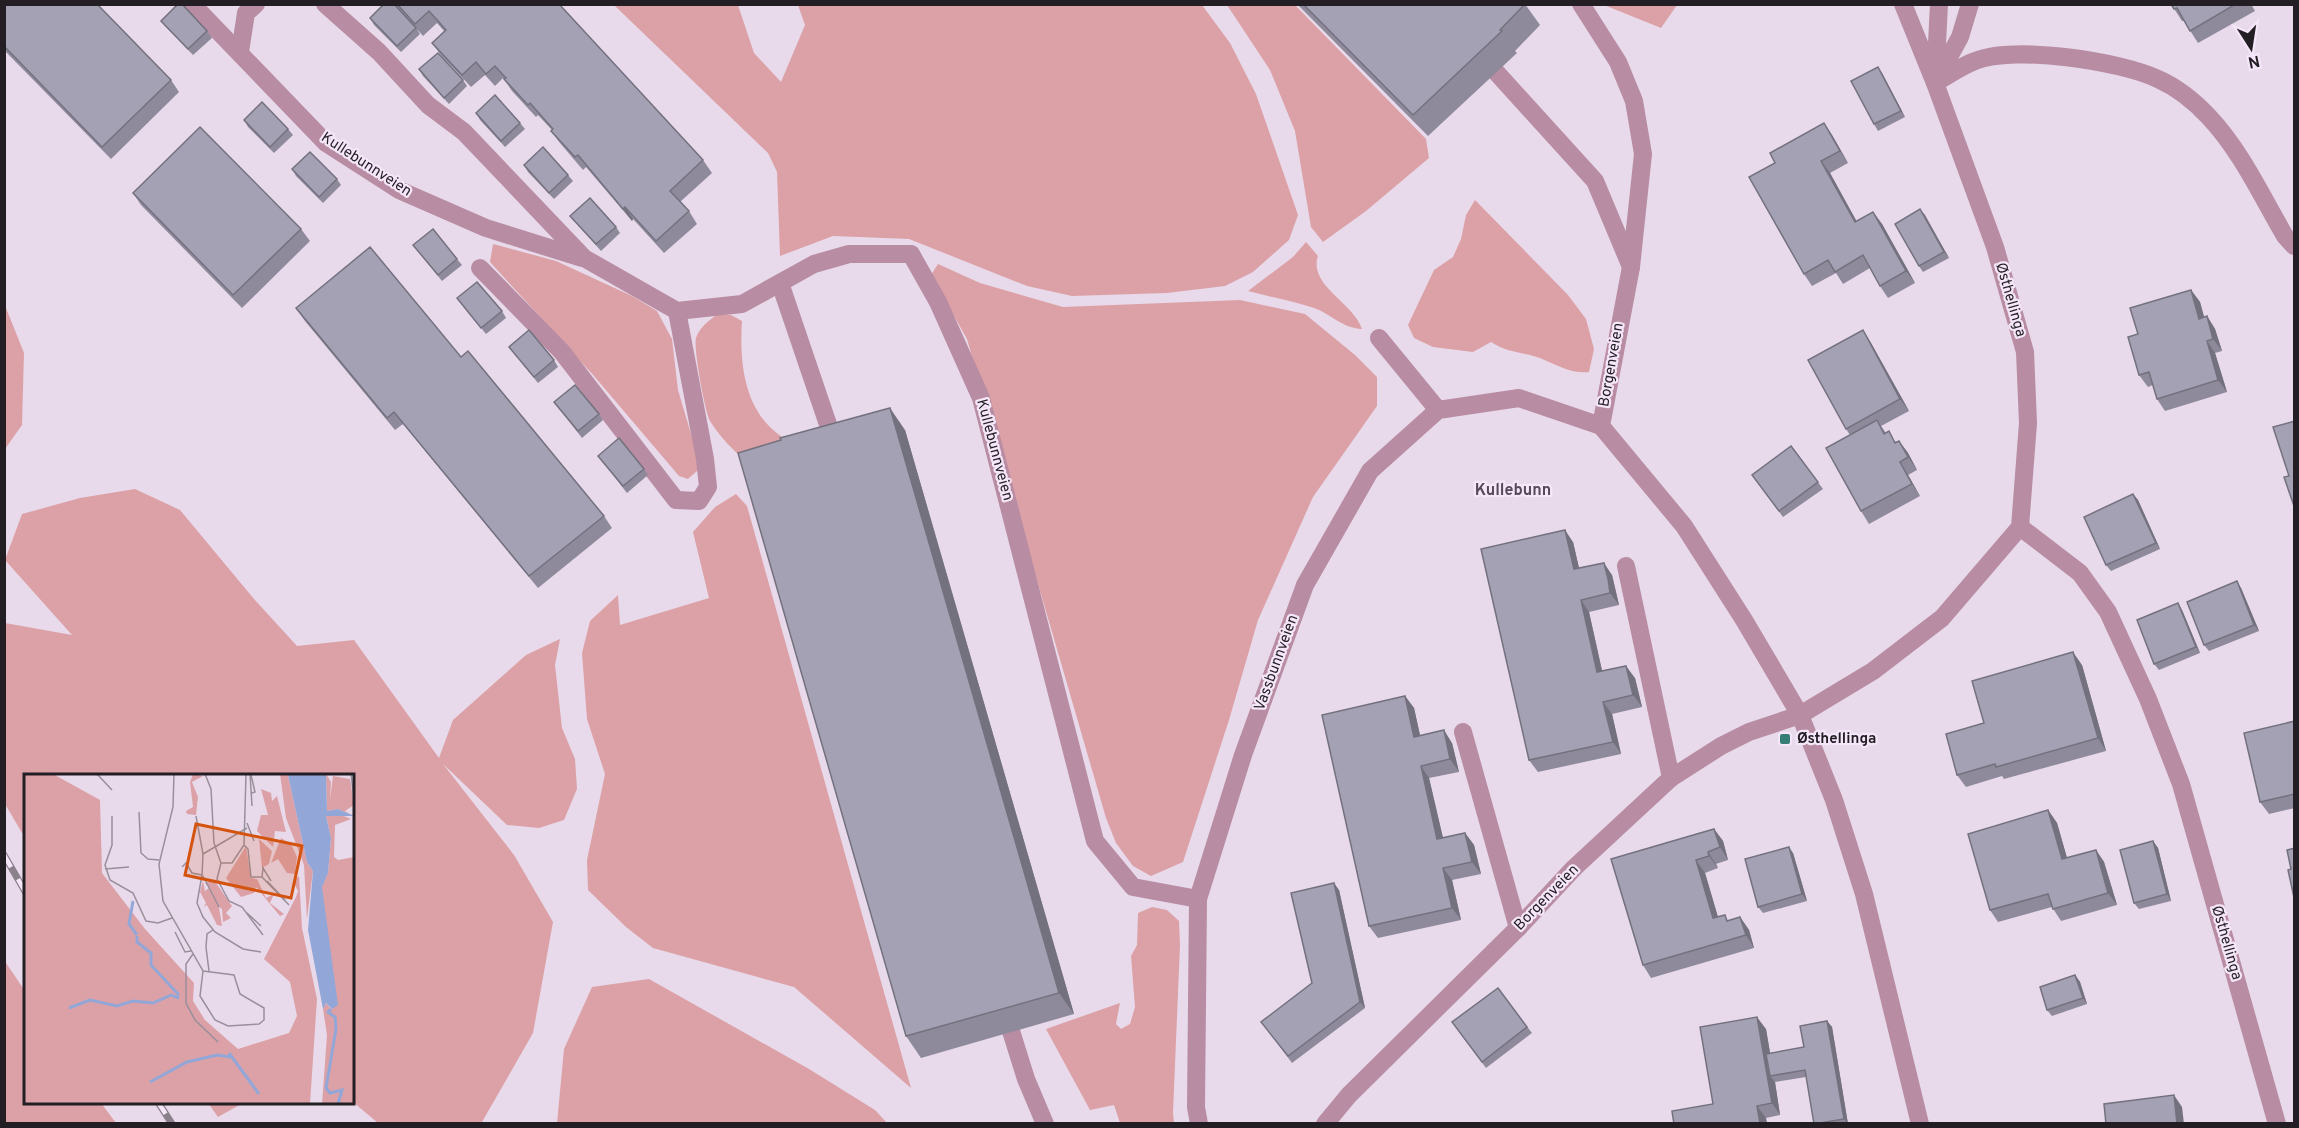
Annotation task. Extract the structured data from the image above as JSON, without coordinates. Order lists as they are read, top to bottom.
{
  "streets": {
    "street": [
      "Kullebunnveien",
      "Østhellinga",
      "Borgenveien",
      "Vassbunnveien"
    ]
  },
  "crossings": [
    ["Kullebunnveien", "Vassbunnveien"]
  ],
  "districts": ["Kullebunn"],
  "places": {
    "transit": ["Østhellinga"]
  },
  "north": "bottom"
}
